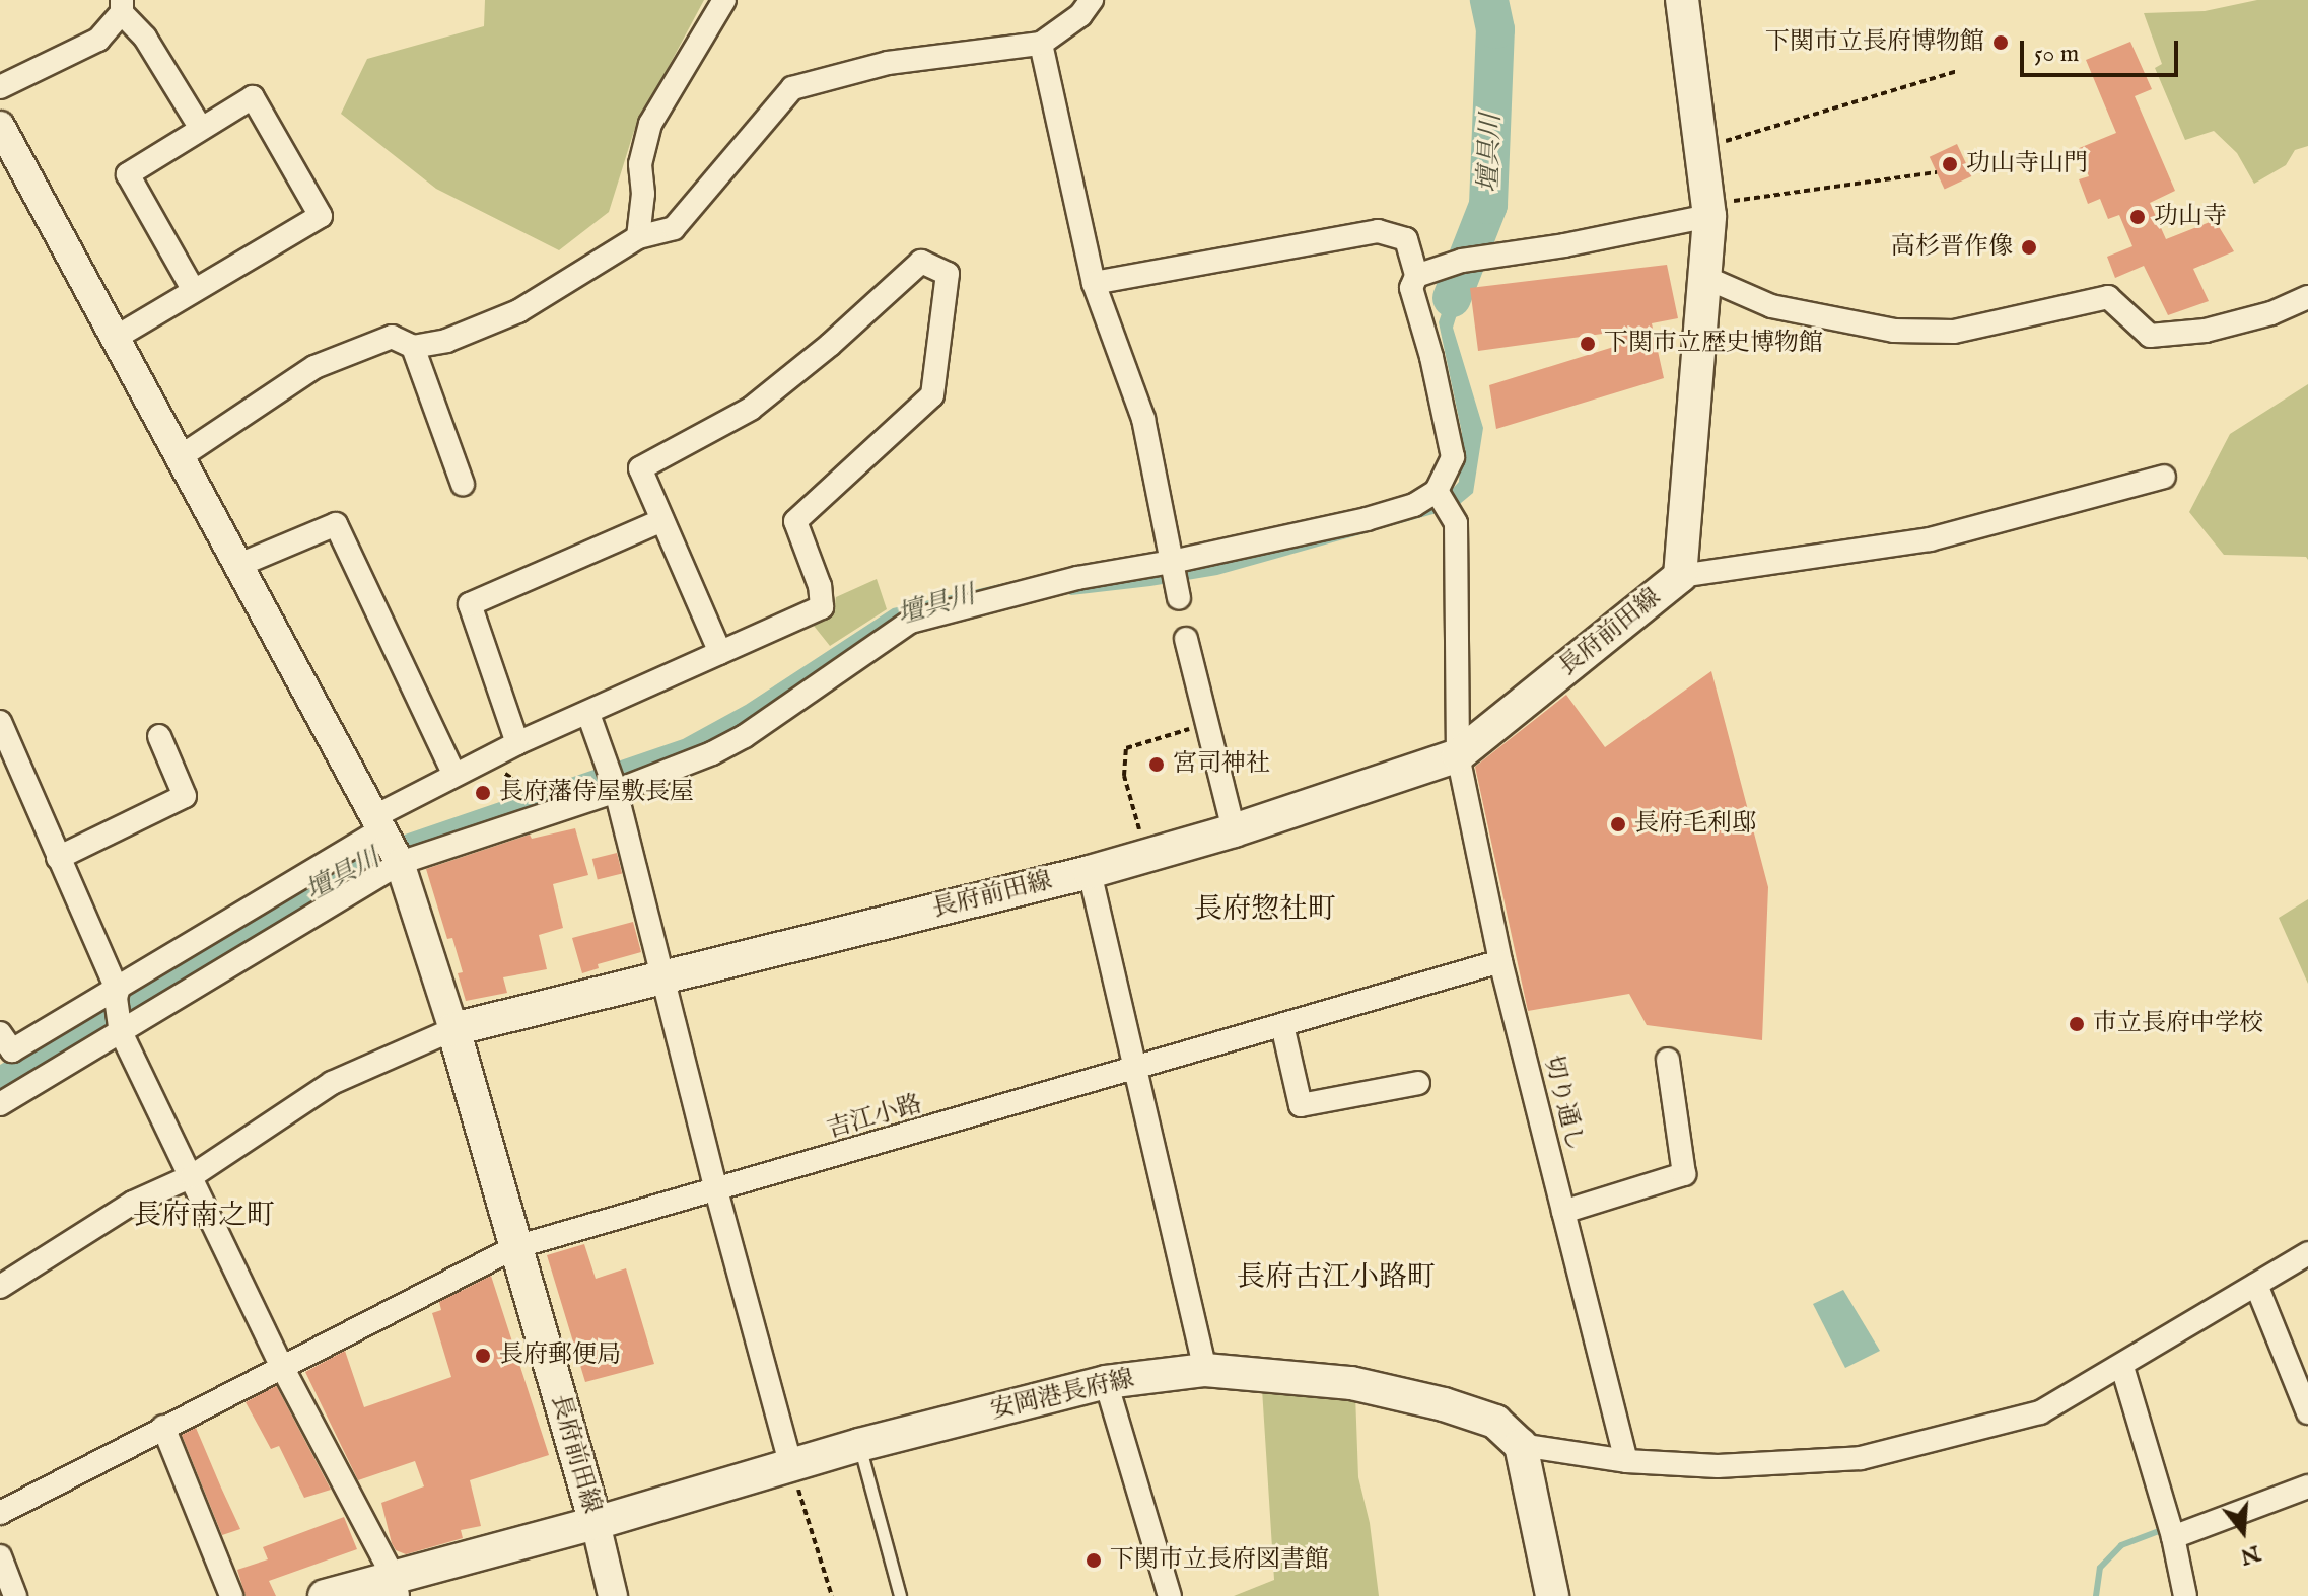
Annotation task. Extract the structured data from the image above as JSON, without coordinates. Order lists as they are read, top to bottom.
{
  "streets": {
    "main road": ["長府前田線", "安岡港長府線"],
    "street": ["切り通し", "吉江小路"]
  },
  "crossings": [
    ["長府前田線", "切り通し"],
    ["長府前田線", "吉江小路"],
    ["長府前田線", "安岡港長府線"],
    ["切り通し", "吉江小路"]
  ],
  "districts": ["長府惣社町", "長府南之町", "長府古江小路町"],
  "water": ["壇具川"],
  "places": [
    "下関市立長府博物館",
    "功山寺山門",
    "功山寺",
    "高杉晋作像",
    "下関市立歴史博物館",
    "宮司神社",
    "長府藩侍屋敷長屋",
    "長府毛利邸",
    "市立長府中学校",
    "長府郵便局",
    "下関市立長府図書館"
  ],
  "scale_bar": "50 m",
  "north": "bottom"
}
